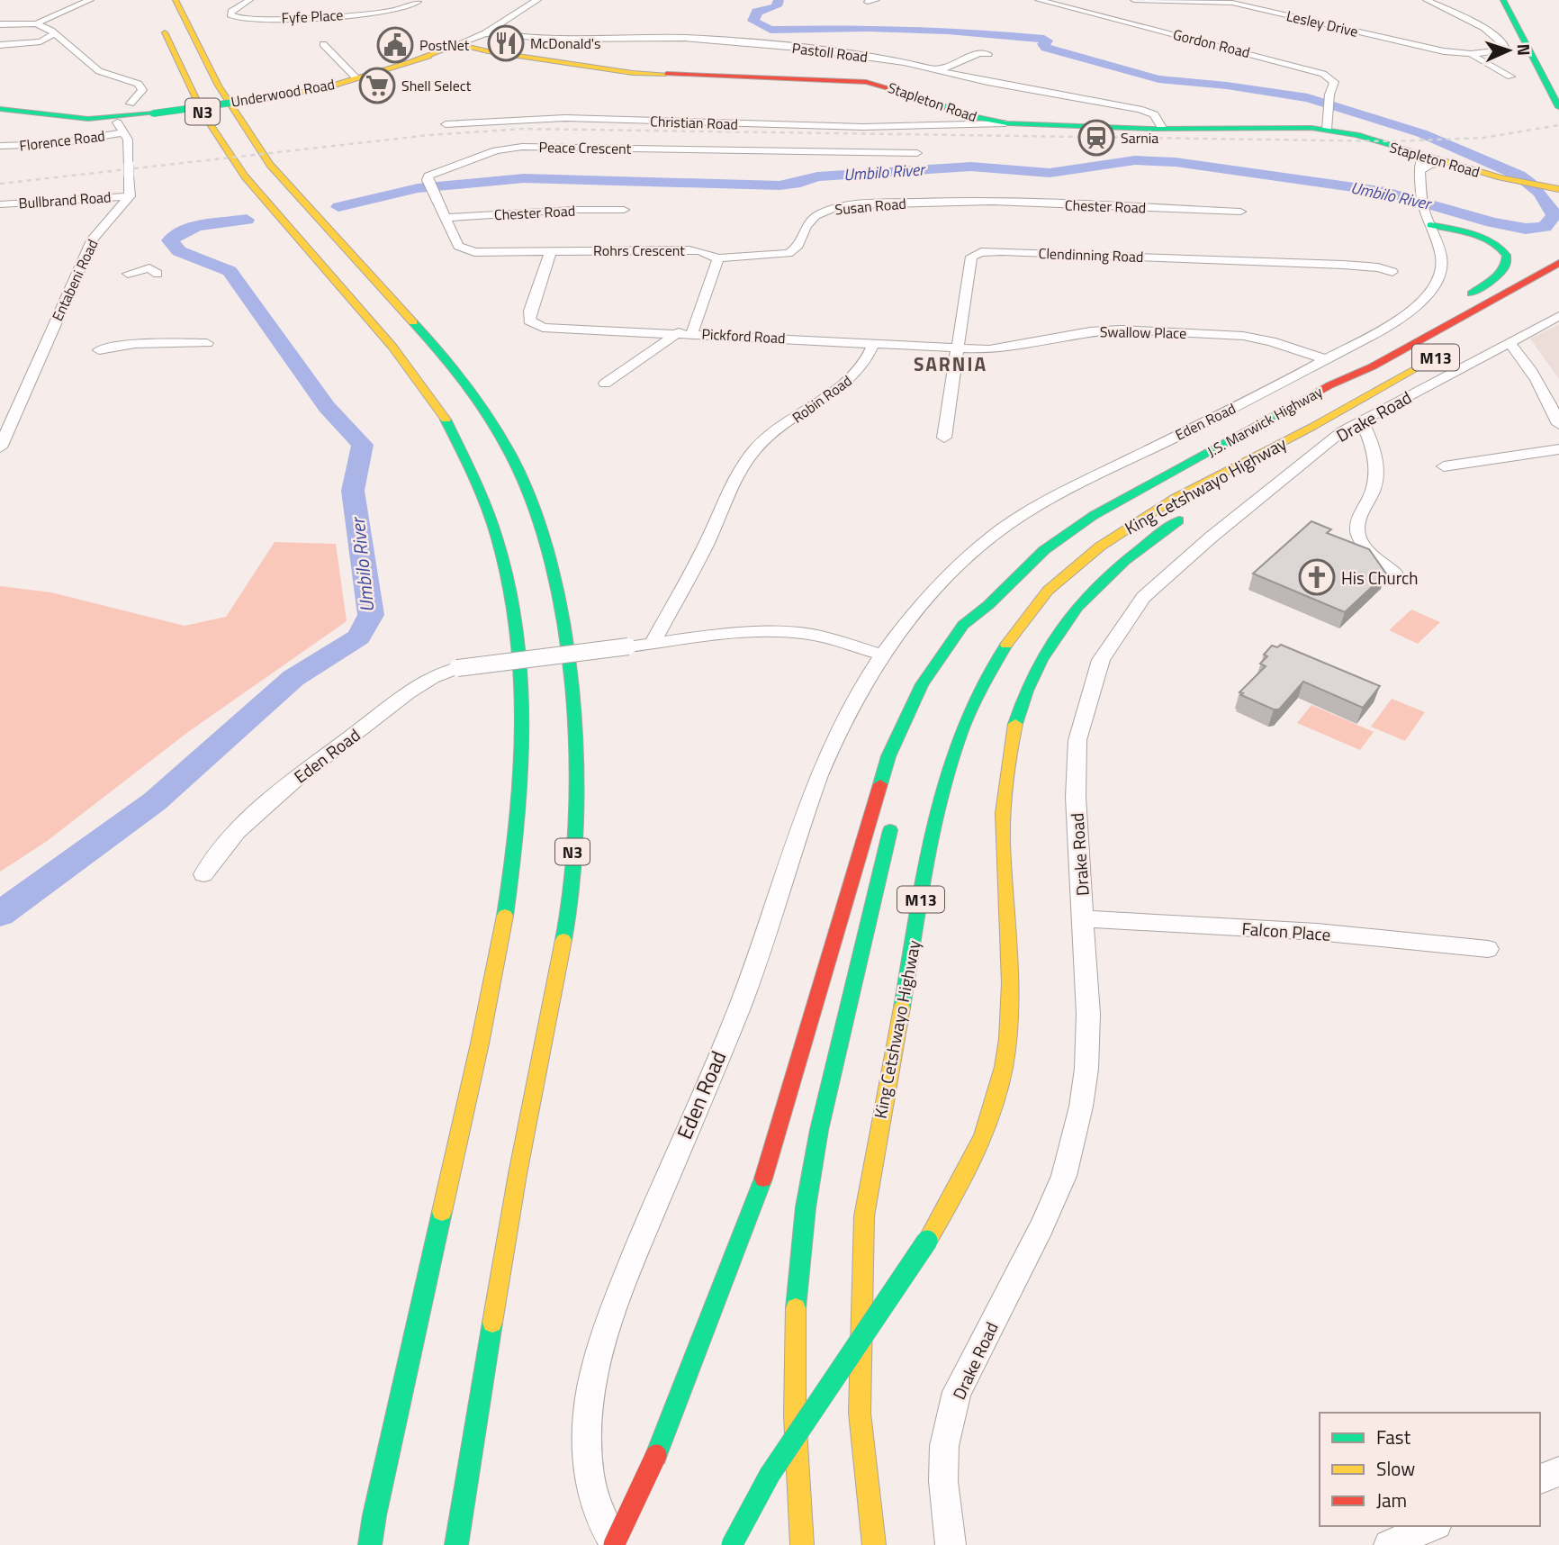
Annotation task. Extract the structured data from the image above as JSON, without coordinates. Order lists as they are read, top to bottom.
{
  "streets": {
    "main road": [
      "Underwood Road",
      "Stapleton Road",
      "N3",
      "M13",
      "J.S. Marwick Highway",
      "King Cetshwayo Highway"
    ],
    "street": [
      "Fyfe Place",
      "Lesley Drive",
      "Gordon Road",
      "Pastoll Road",
      "Christian Road",
      "Florence Road",
      "Peace Crescent",
      "Bullbrand Road",
      "Susan Road",
      "Chester Road",
      "Rohrs Crescent",
      "Clendinning Road",
      "Entabeni Road",
      "Swallow Place",
      "Pickford Road",
      "Robin Road",
      "Drake Road",
      "Eden Road",
      "Falcon Place"
    ]
  },
  "crossings": [
    ["Gordon Road", "Stapleton Road"],
    ["Pastoll Road", "Stapleton Road"],
    ["Underwood Road", "Stapleton Road"],
    ["Underwood Road", "Florence Road"],
    ["Stapleton Road", "Christian Road"],
    ["Stapleton Road", "Eden Road"],
    ["Peace Crescent", "Chester Road"],
    ["Peace Crescent", "Rohrs Crescent"],
    ["Peace Crescent", "Pickford Road"],
    ["Bullbrand Road", "Entabeni Road"],
    ["Susan Road", "Chester Road"],
    ["Susan Road", "Rohrs Crescent"],
    ["Rohrs Crescent", "Pickford Road"],
    ["Clendinning Road", "Swallow Place"],
    ["Clendinning Road", "Pickford Road"],
    ["Swallow Place", "Pickford Road"],
    ["Swallow Place", "Eden Road"],
    ["Pickford Road", "Robin Road"],
    ["M13", "J.S. Marwick Highway"],
    ["Robin Road", "Eden Road"],
    ["Drake Road", "Falcon Place"],
    ["J.S. Marwick Highway", "King Cetshwayo Highway"]
  ],
  "districts": ["SARNIA"],
  "water": ["Umbilo River"],
  "places": {
    "restaurant": ["McDonald's"],
    "public building": ["PostNet"],
    "supermarket": ["Shell Select"],
    "station": ["Sarnia"],
    "church": ["His Church"]
  },
  "legend": ["Fast", "Slow", "Jam"],
  "north": "right"
}
